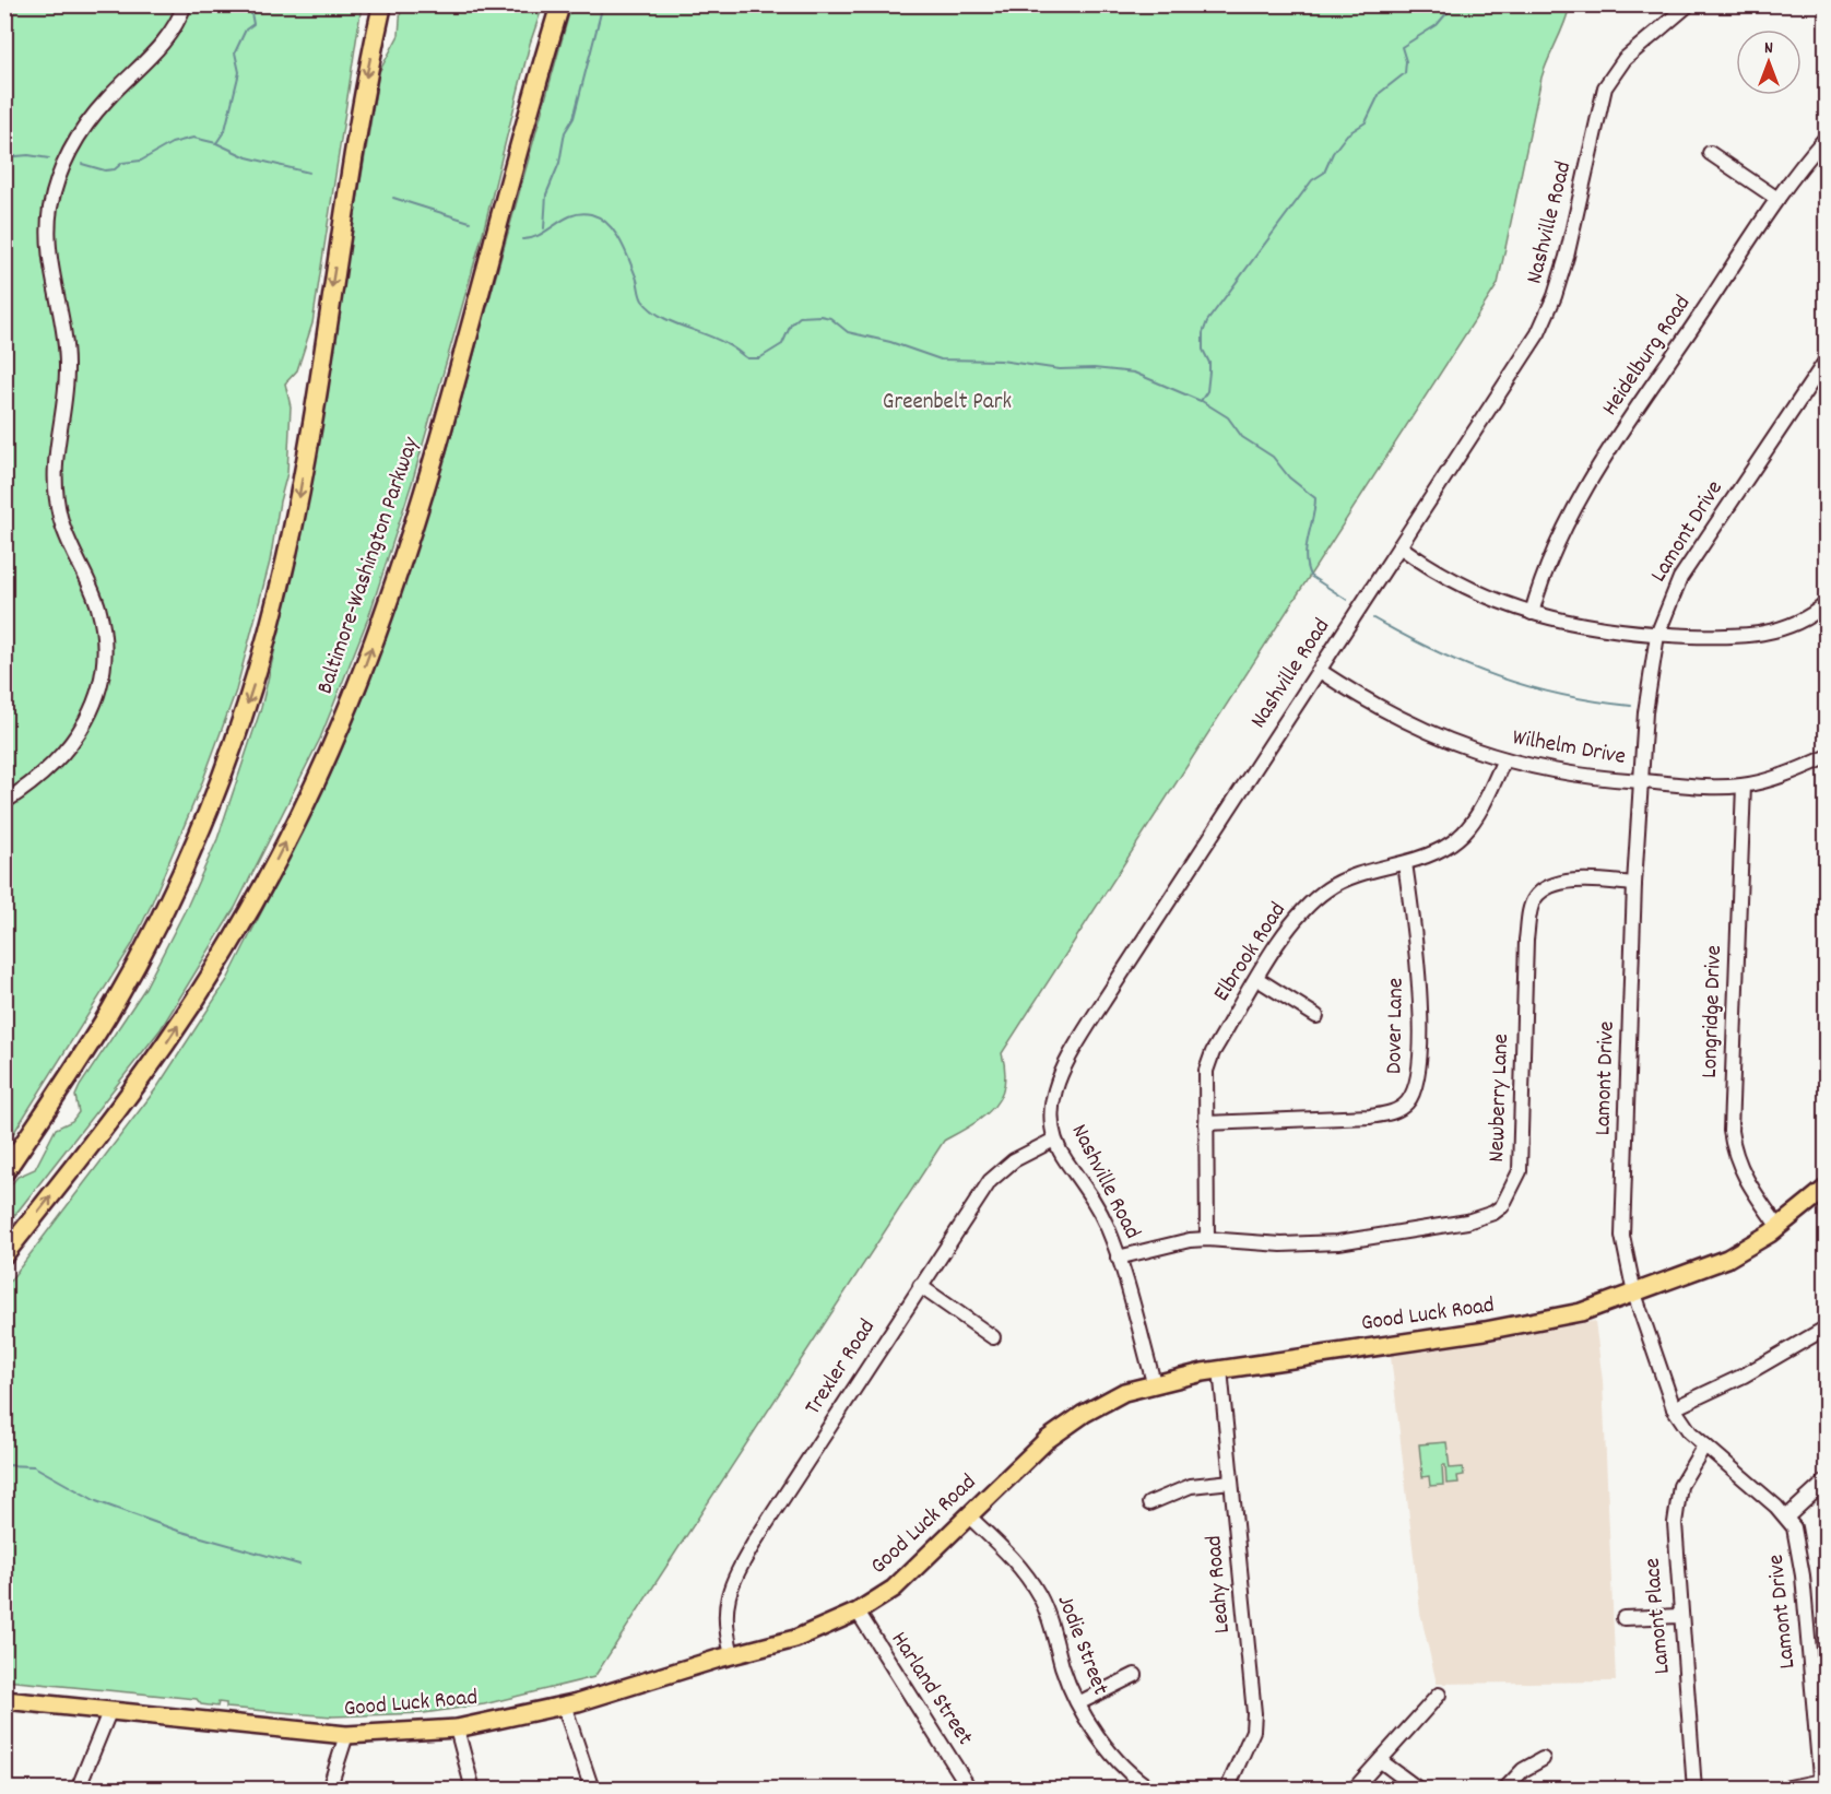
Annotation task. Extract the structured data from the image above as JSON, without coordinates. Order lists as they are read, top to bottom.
{
  "streets": {
    "highway": ["Baltimore-Washington Parkway"],
    "main road": ["Good Luck Road"],
    "street": [
      "Nashville Road",
      "Heidelburg Road",
      "Lamont Drive",
      "Wilhelm Drive",
      "Elbrook Road",
      "Longridge Drive",
      "Dover Lane",
      "Newberry Lane",
      "Trexler Road",
      "Leahy Road",
      "Lamont Place",
      "Jodie Street",
      "Harland Street"
    ]
  },
  "crossings": [
    ["Nashville Road", "Wilhelm Drive"],
    ["Nashville Road", "Newberry Lane"],
    ["Nashville Road", "Good Luck Road"],
    ["Nashville Road", "Trexler Road"],
    ["Lamont Drive", "Wilhelm Drive"],
    ["Lamont Drive", "Newberry Lane"],
    ["Lamont Drive", "Good Luck Road"],
    ["Lamont Drive", "Lamont Place"],
    ["Wilhelm Drive", "Elbrook Road"],
    ["Wilhelm Drive", "Longridge Drive"],
    ["Elbrook Road", "Dover Lane"],
    ["Elbrook Road", "Newberry Lane"],
    ["Longridge Drive", "Good Luck Road"],
    ["Good Luck Road", "Trexler Road"],
    ["Good Luck Road", "Leahy Road"],
    ["Good Luck Road", "Jodie Street"],
    ["Good Luck Road", "Harland Street"]
  ],
  "parks": ["Greenbelt Park"],
  "north": "top"
}
